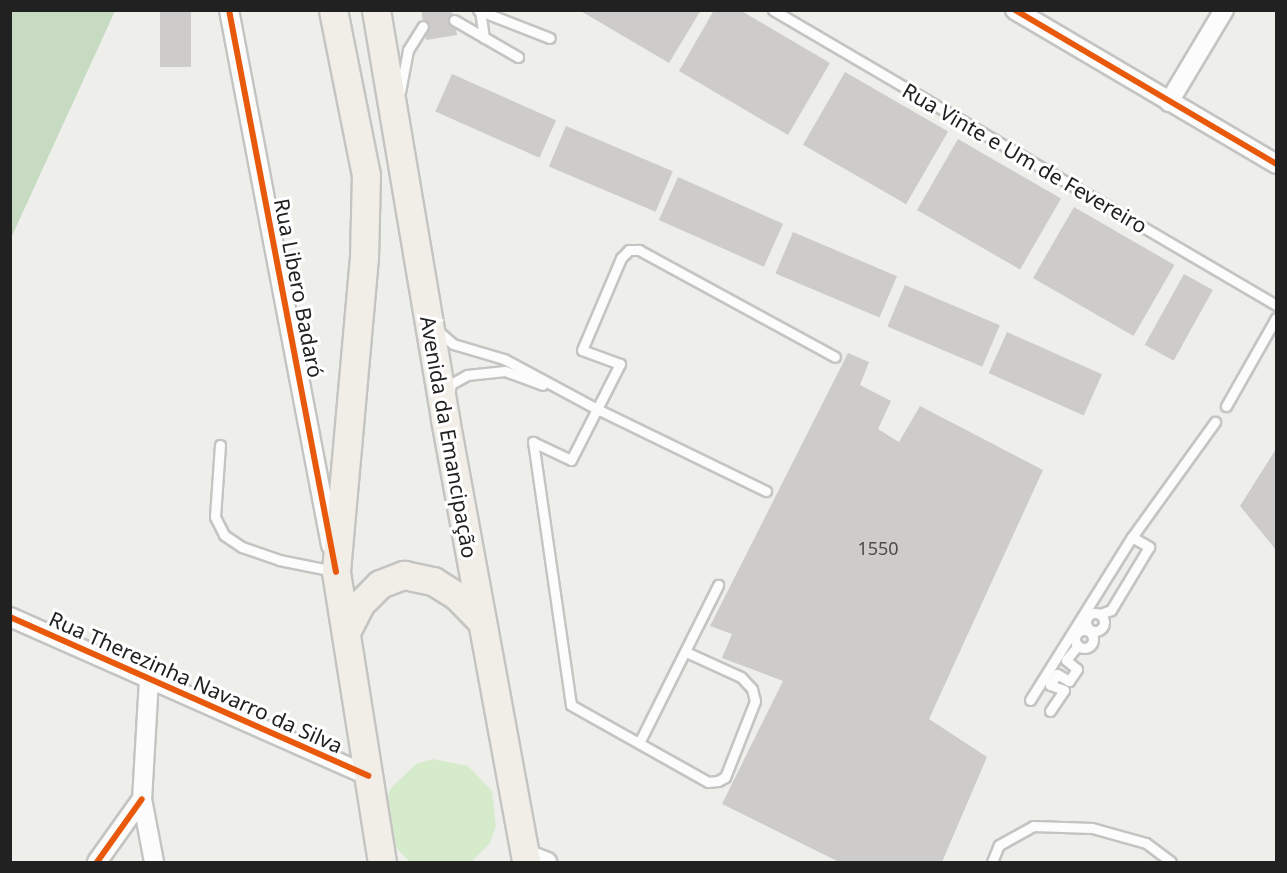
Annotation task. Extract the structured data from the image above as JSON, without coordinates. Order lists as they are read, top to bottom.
{
  "streets": {
    "main road": ["Avenida da Emancipação"],
    "street": ["Rua Libero Badaró", "Rua Therezinha Navarro da Silva"],
    "lane": ["Rua Vinte e Um de Fevereiro"]
  },
  "house_numbers": ["1550"]
}
